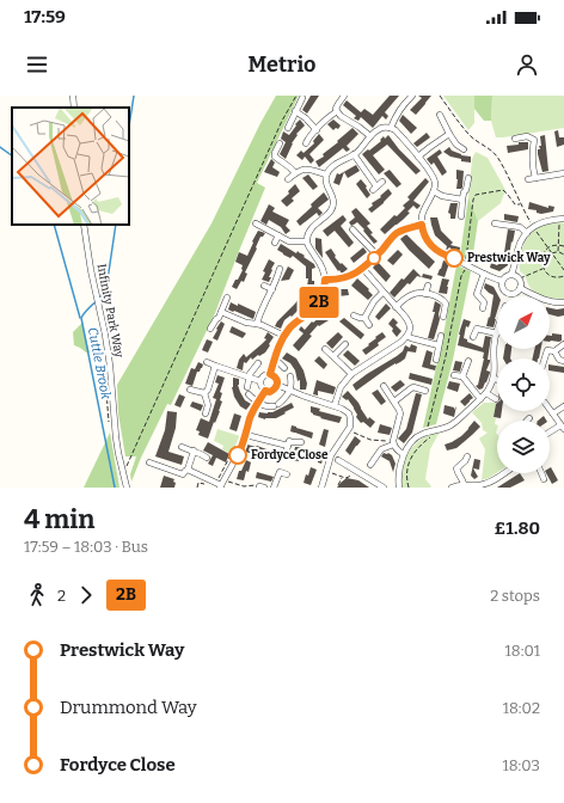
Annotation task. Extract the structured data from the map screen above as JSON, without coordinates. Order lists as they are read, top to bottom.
{
  "streets": {
    "street": ["Infinity Park Way"]
  },
  "water": ["Cuttle Brook"],
  "places": ["Prestwick Way", "Fordyce Close"],
  "lines": ["bus line 2B"],
  "north": "top right",
  "page": {
    "status": "17:59",
    "header": "Metrio",
    "on_map": "2B",
    "heading": ["4 min", "17:59 – 18:03 · Bus", "£1.80"],
    "legs": ["2", "2B", "2 stops"],
    "list": [
      {
        "name": "Prestwick Way",
        "value": "18:01"
      },
      {
        "name": "Drummond Way",
        "value": "18:02"
      },
      {
        "name": "Fordyce Close",
        "value": "18:03"
      }
    ]
  }
}
